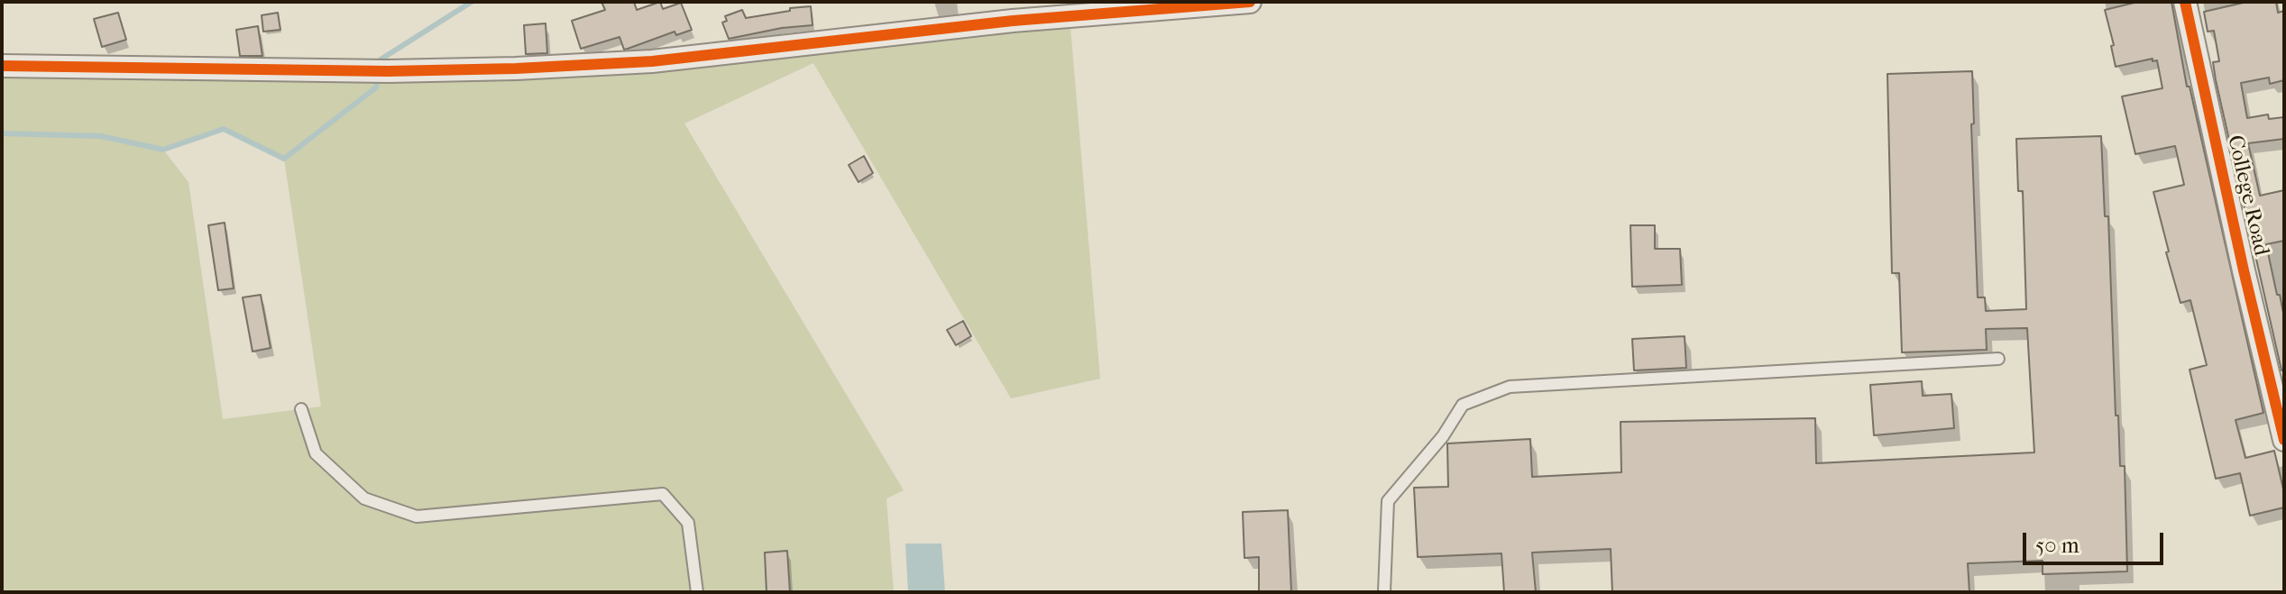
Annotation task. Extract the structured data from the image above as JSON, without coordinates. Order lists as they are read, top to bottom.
{
  "streets": {
    "street": ["College Road"]
  },
  "scale_bar": "50 m"
}
